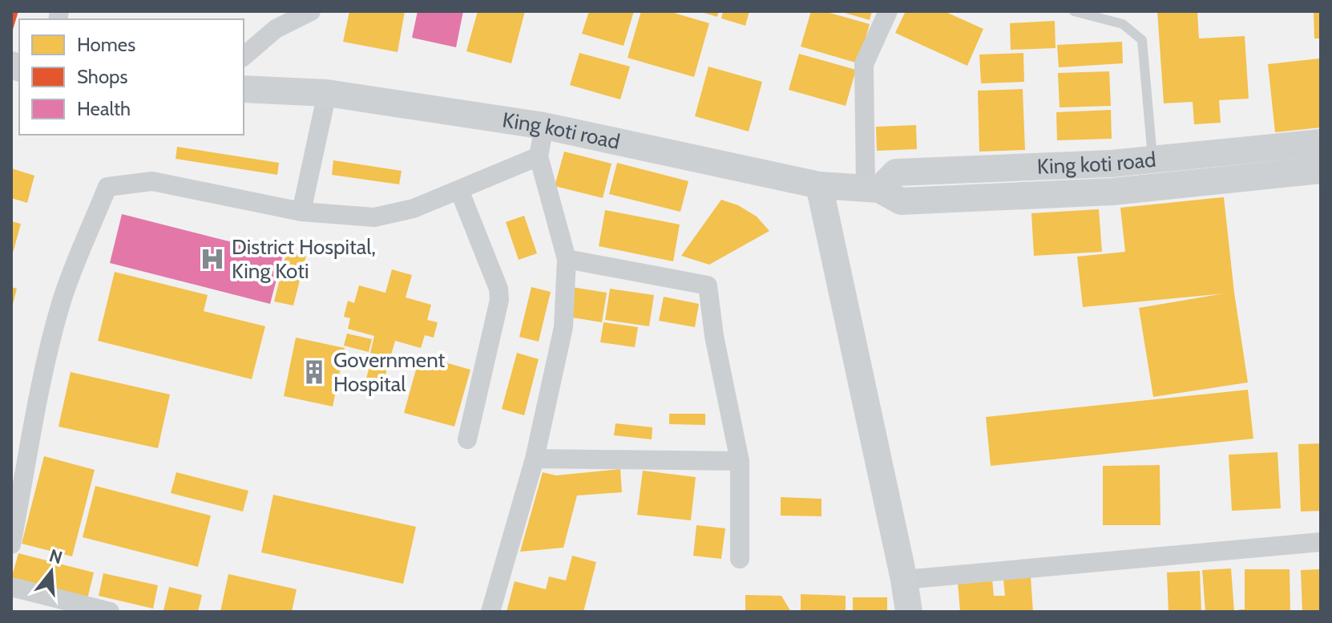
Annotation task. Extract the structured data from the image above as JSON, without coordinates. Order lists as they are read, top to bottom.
{
  "streets": {
    "street": ["King koti road"]
  },
  "places": {
    "hospital": ["District Hospital, King Koti"],
    "building": ["Government Hospital"]
  },
  "legend": ["Homes", "Shops", "Health"],
  "north": "top"
}
